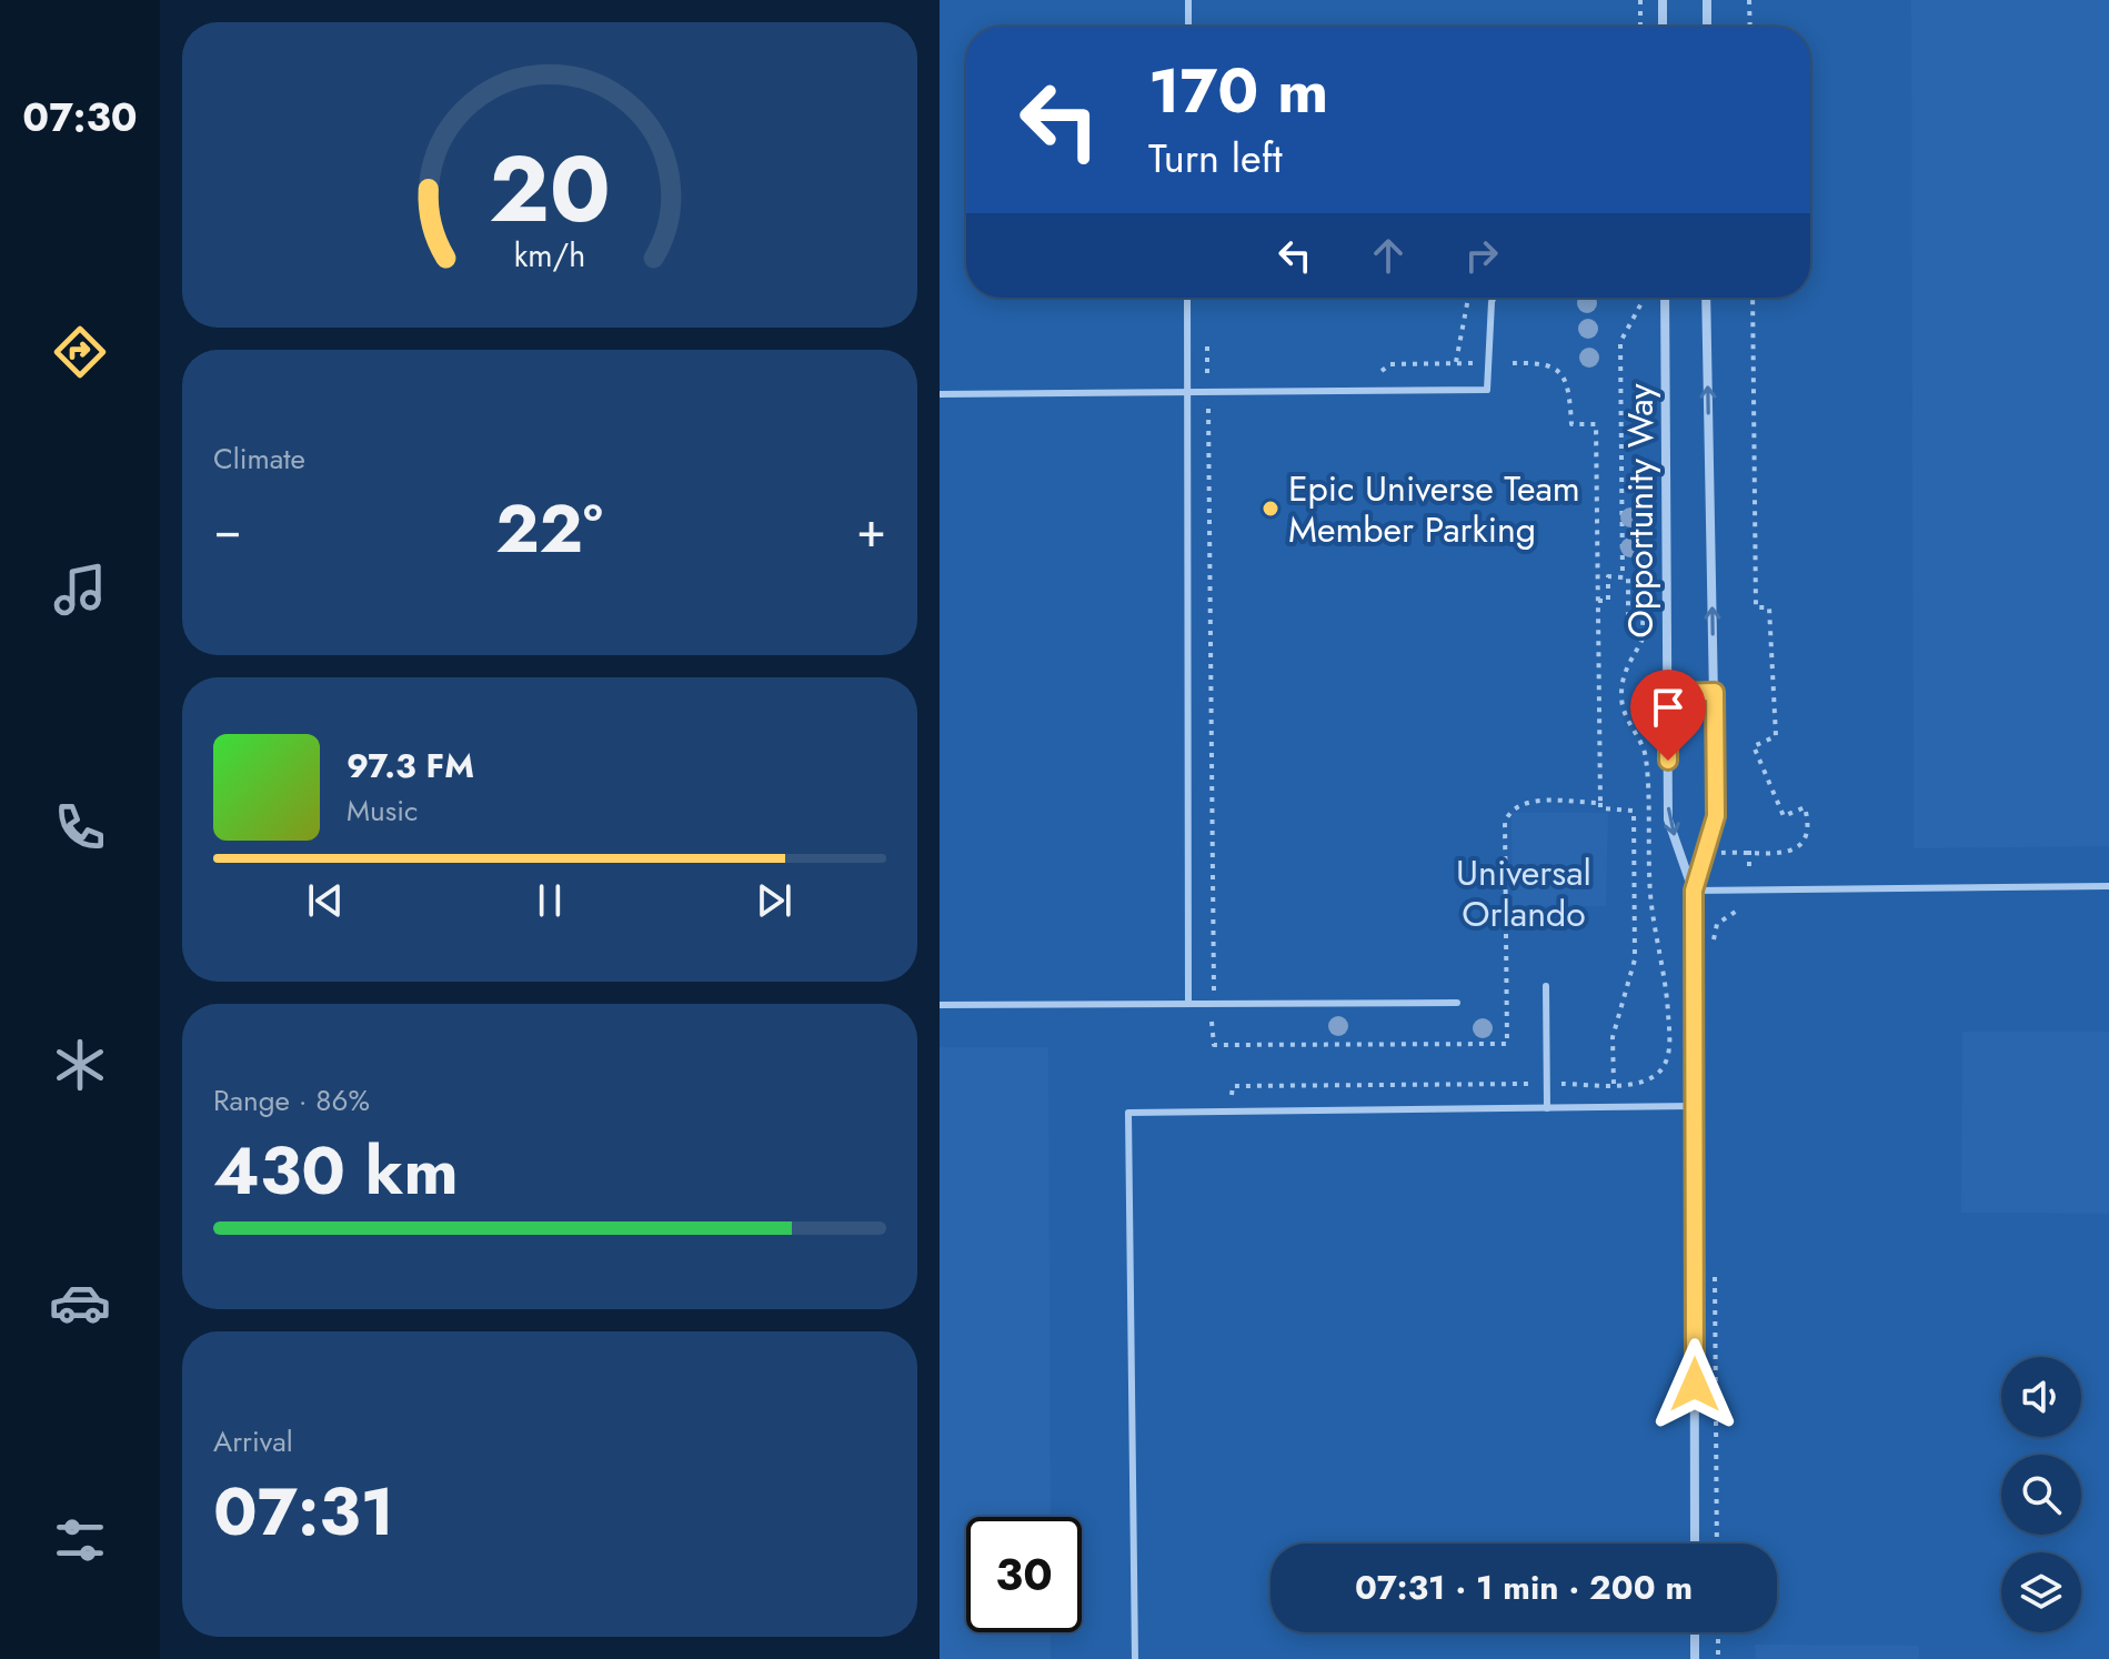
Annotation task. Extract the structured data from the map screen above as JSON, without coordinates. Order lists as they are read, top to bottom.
{
  "streets": {
    "street": ["Opportunity Way"]
  },
  "parks": ["Universal Orlando"],
  "places": ["Epic Universe Team Member Parking"],
  "page": {
    "tabs": "07:30",
    "turn": ["170 m", "Turn left"],
    "tile": [
      "Climate",
      ["Range · 86%", "430 km"],
      ["Arrival", "07:31"]
    ],
    "heat": ["−", "22°", "+"],
    "song": ["97.3 FM", "Music"],
    "limit": "30",
    "trip": "07:31 · 1 min · 200 m",
    "gauge": ["20", "km/h"]
  }
}
